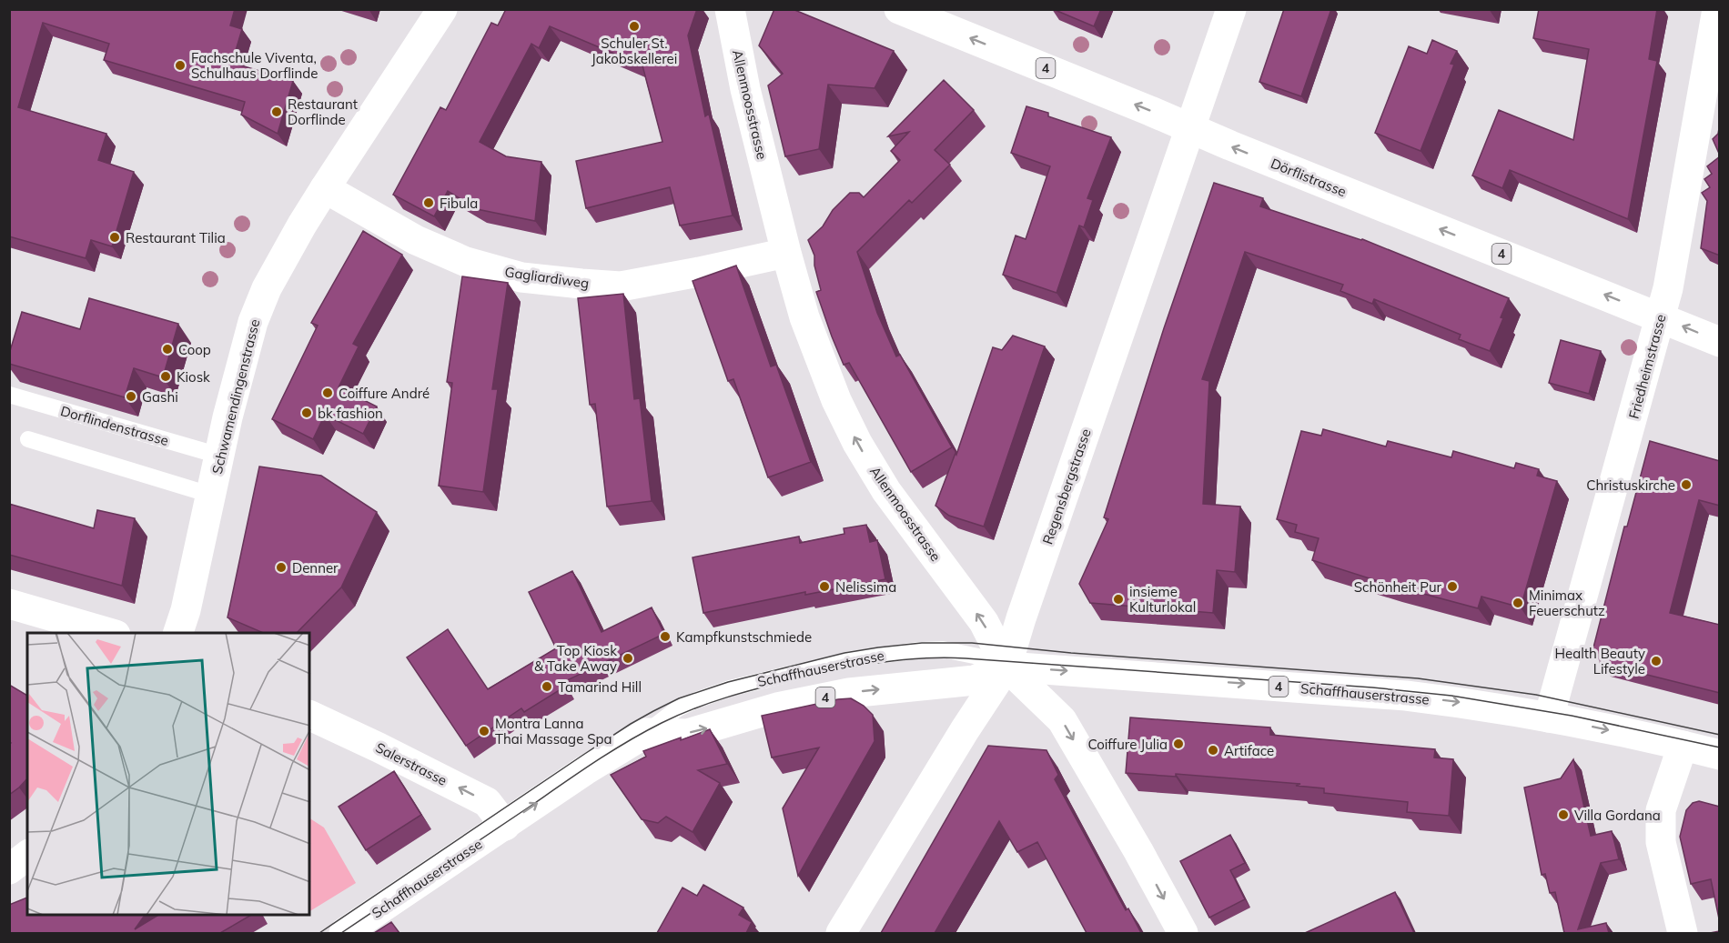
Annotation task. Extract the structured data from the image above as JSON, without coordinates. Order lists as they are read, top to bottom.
{
  "streets": {
    "street": [
      "4",
      "Allenmoosstrasse",
      "Dörflistrasse",
      "Gagliardiweg",
      "Friedheimstrasse",
      "Schwamendingenstrasse",
      "Regensbergstrasse",
      "Schaffhauserstrasse",
      "Salerstrasse"
    ],
    "lane": ["Dorflindenstrasse"]
  },
  "crossings": [
    ["Allenmoosstrasse", "Gagliardiweg"],
    ["Allenmoosstrasse", "Regensbergstrasse"],
    ["Allenmoosstrasse", "Schaffhauserstrasse"],
    ["Dörflistrasse", "Friedheimstrasse"],
    ["Dörflistrasse", "Regensbergstrasse"],
    ["Gagliardiweg", "Schwamendingenstrasse"],
    ["Friedheimstrasse", "Schaffhauserstrasse"],
    ["Schwamendingenstrasse", "Dorflindenstrasse"],
    ["Regensbergstrasse", "Schaffhauserstrasse"],
    ["Schaffhauserstrasse", "Salerstrasse"]
  ],
  "one_way": ["Dörflistrasse", "Schaffhauserstrasse", "Salerstrasse"],
  "places": [
    "Schuler St. Jakobskellerei",
    "Fachschule Viventa, Schulhaus Dorflinde",
    "Restaurant Dorflinde",
    "Fibula",
    "Restaurant Tilia",
    "Coop",
    "Kiosk",
    "Coiffure André",
    "Gashi",
    "bk fashion",
    "Christuskirche",
    "Denner",
    "Nelissima",
    "Schönheit Pur",
    "insieme Kulturlokal",
    "Minimax Feuerschutz",
    "Kampfkunstschmiede",
    "Top Kiosk & Take Away",
    "Health Beauty Lifestyle",
    "Tamarind Hill",
    "Montra Lanna Thai Massage Spa",
    "Coiffure Julia",
    "Artiface",
    "Villa Gordana"
  ]
}
